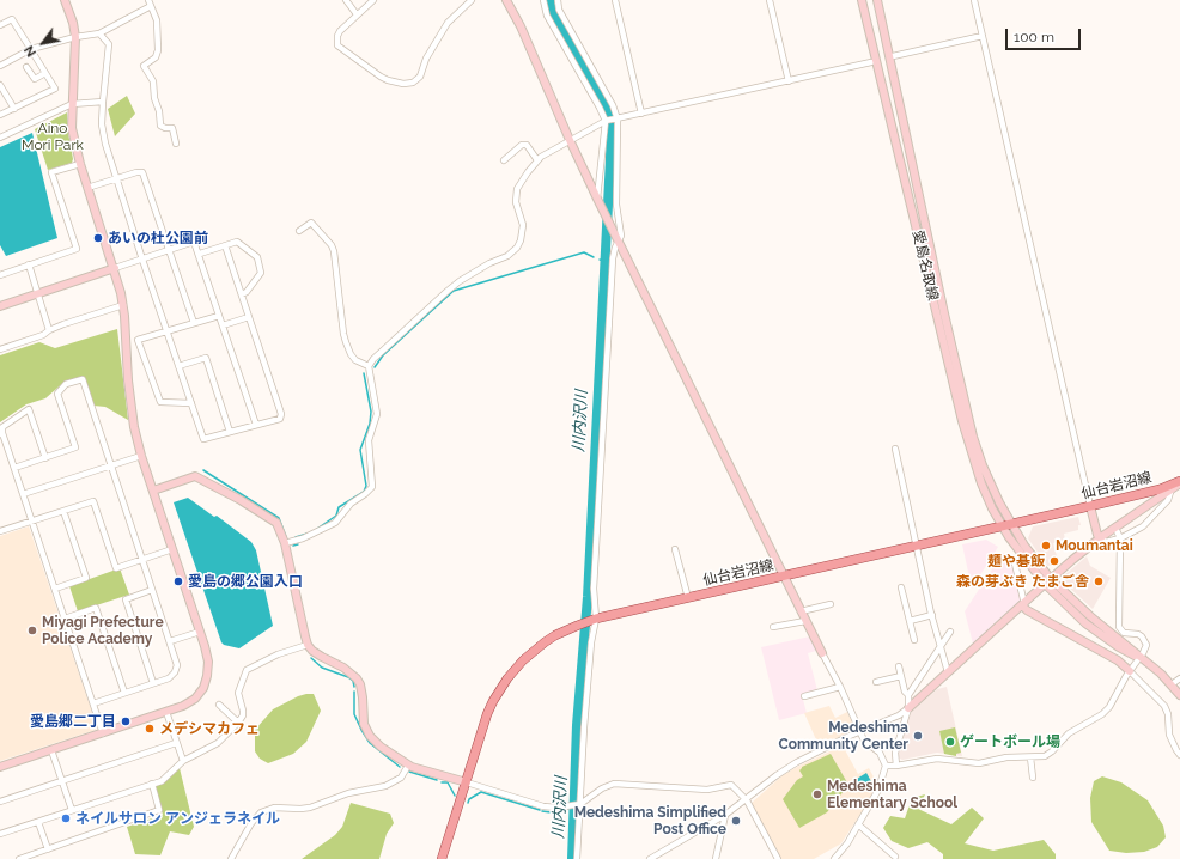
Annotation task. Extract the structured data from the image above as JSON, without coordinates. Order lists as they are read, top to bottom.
{
  "streets": {
    "main road": ["仙台岩沼線"],
    "street": ["愛島名取線"]
  },
  "crossings": [
    ["愛島名取線", "仙台岩沼線"]
  ],
  "water": ["川内沢川"],
  "parks": ["Aino Mori Park"],
  "places": [
    "あいの杜公園前",
    "Moumantai",
    "麺や碁飯",
    "愛島の郷公園入口",
    "森の芽ぶき たまご舎",
    "Miyagi Prefecture Police Academy",
    "愛島郷二丁目",
    "メデシマカフェ",
    "Medeshima Community Center",
    "ゲートボール場",
    "Medeshima Elementary School",
    "ネイルサロン アンジェラネイル",
    "Medeshima Simplified Post Office"
  ],
  "scale_bar": "100 m",
  "north": "bottom left"
}
